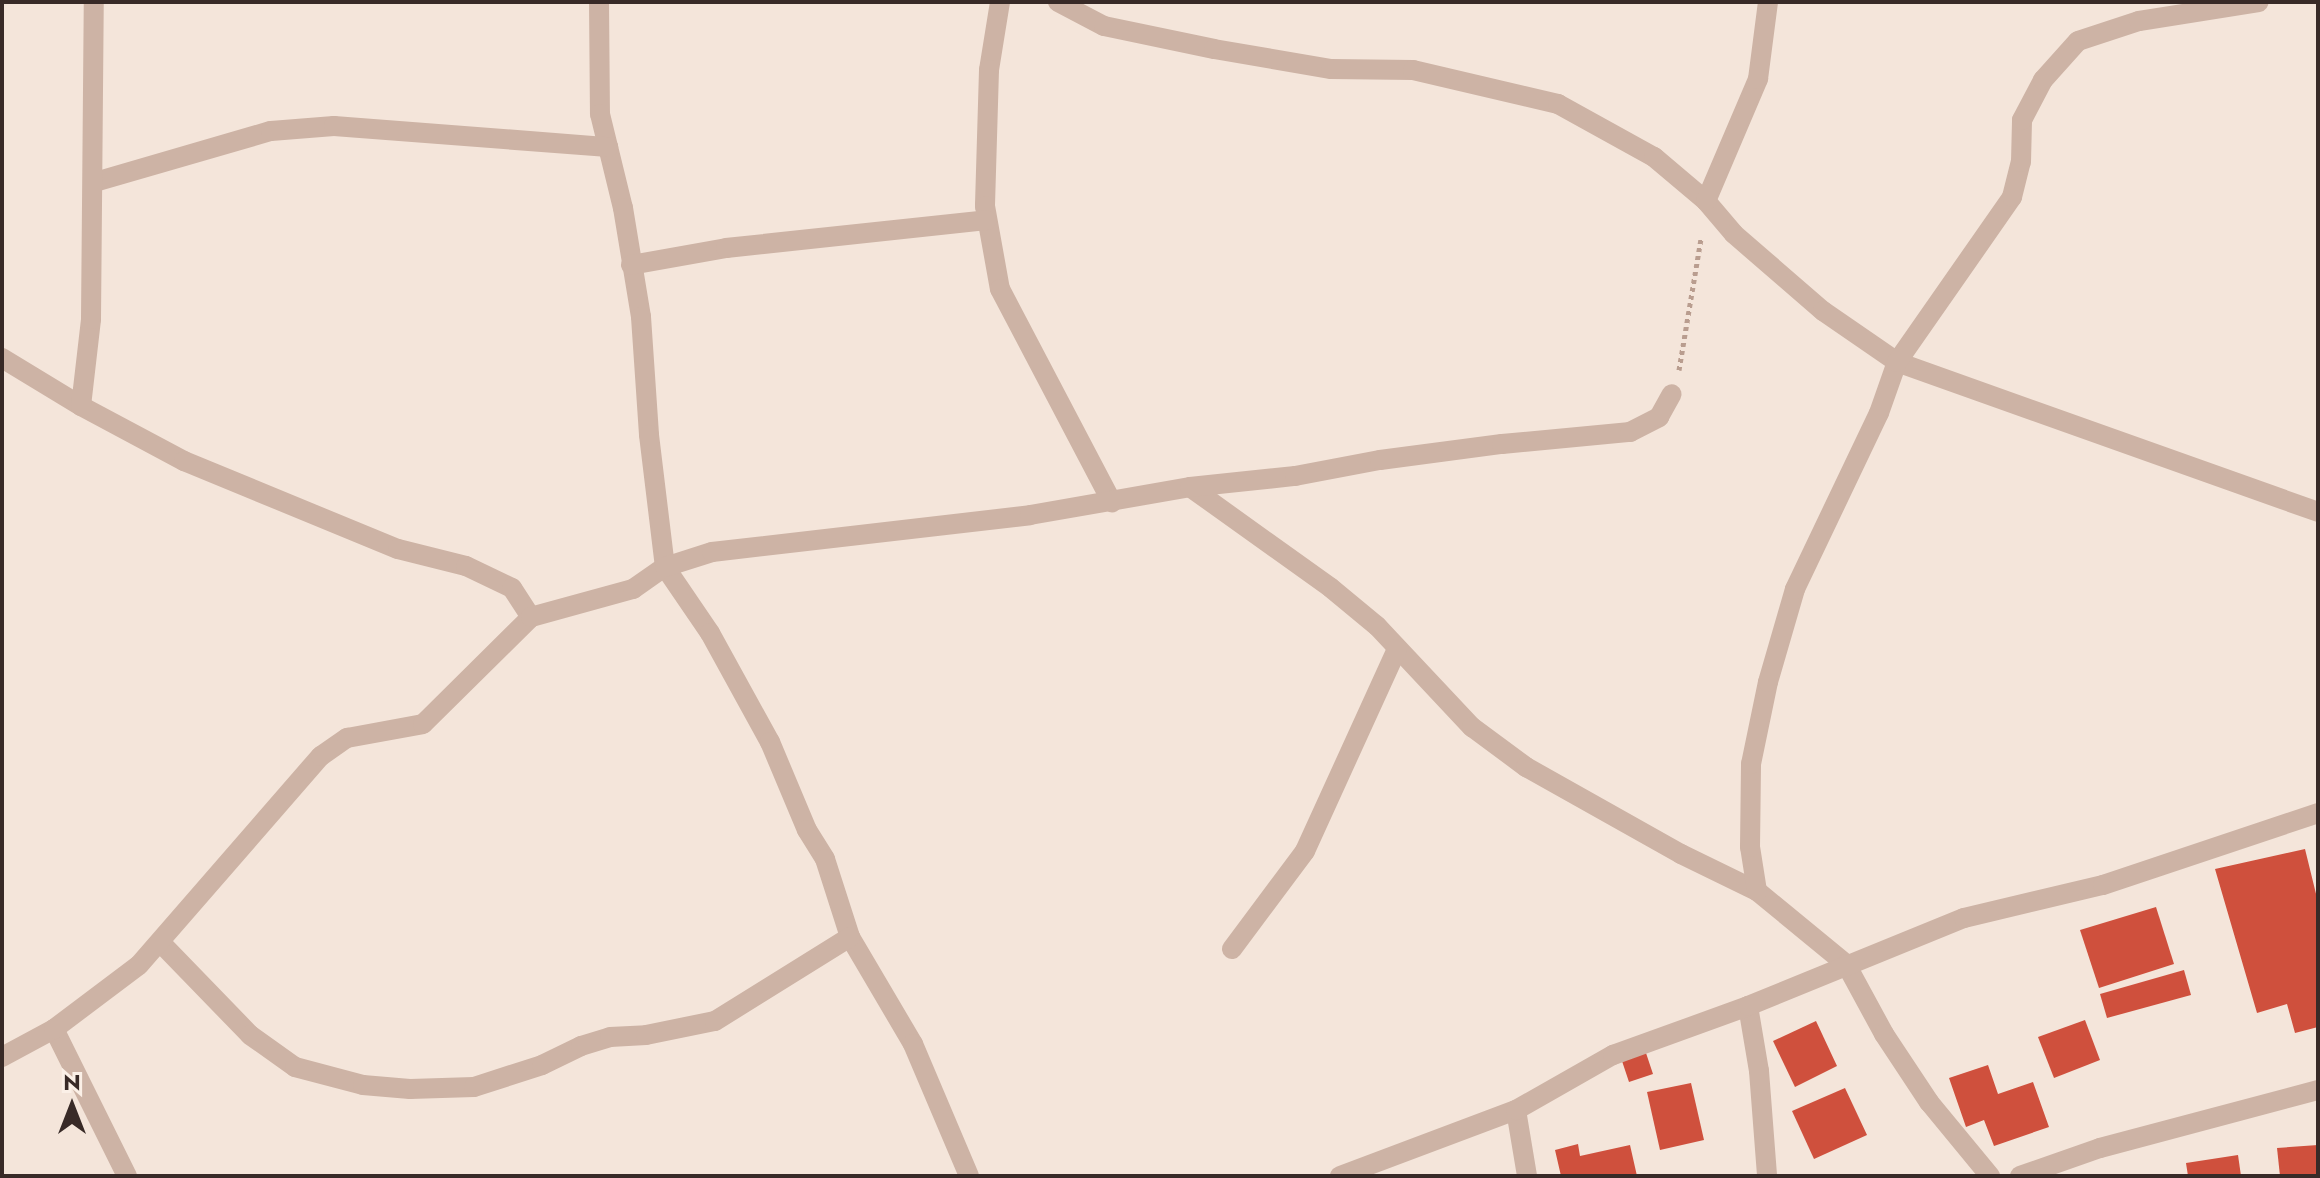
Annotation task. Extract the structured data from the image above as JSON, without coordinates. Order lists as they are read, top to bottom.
{
  "north": "top"
}
